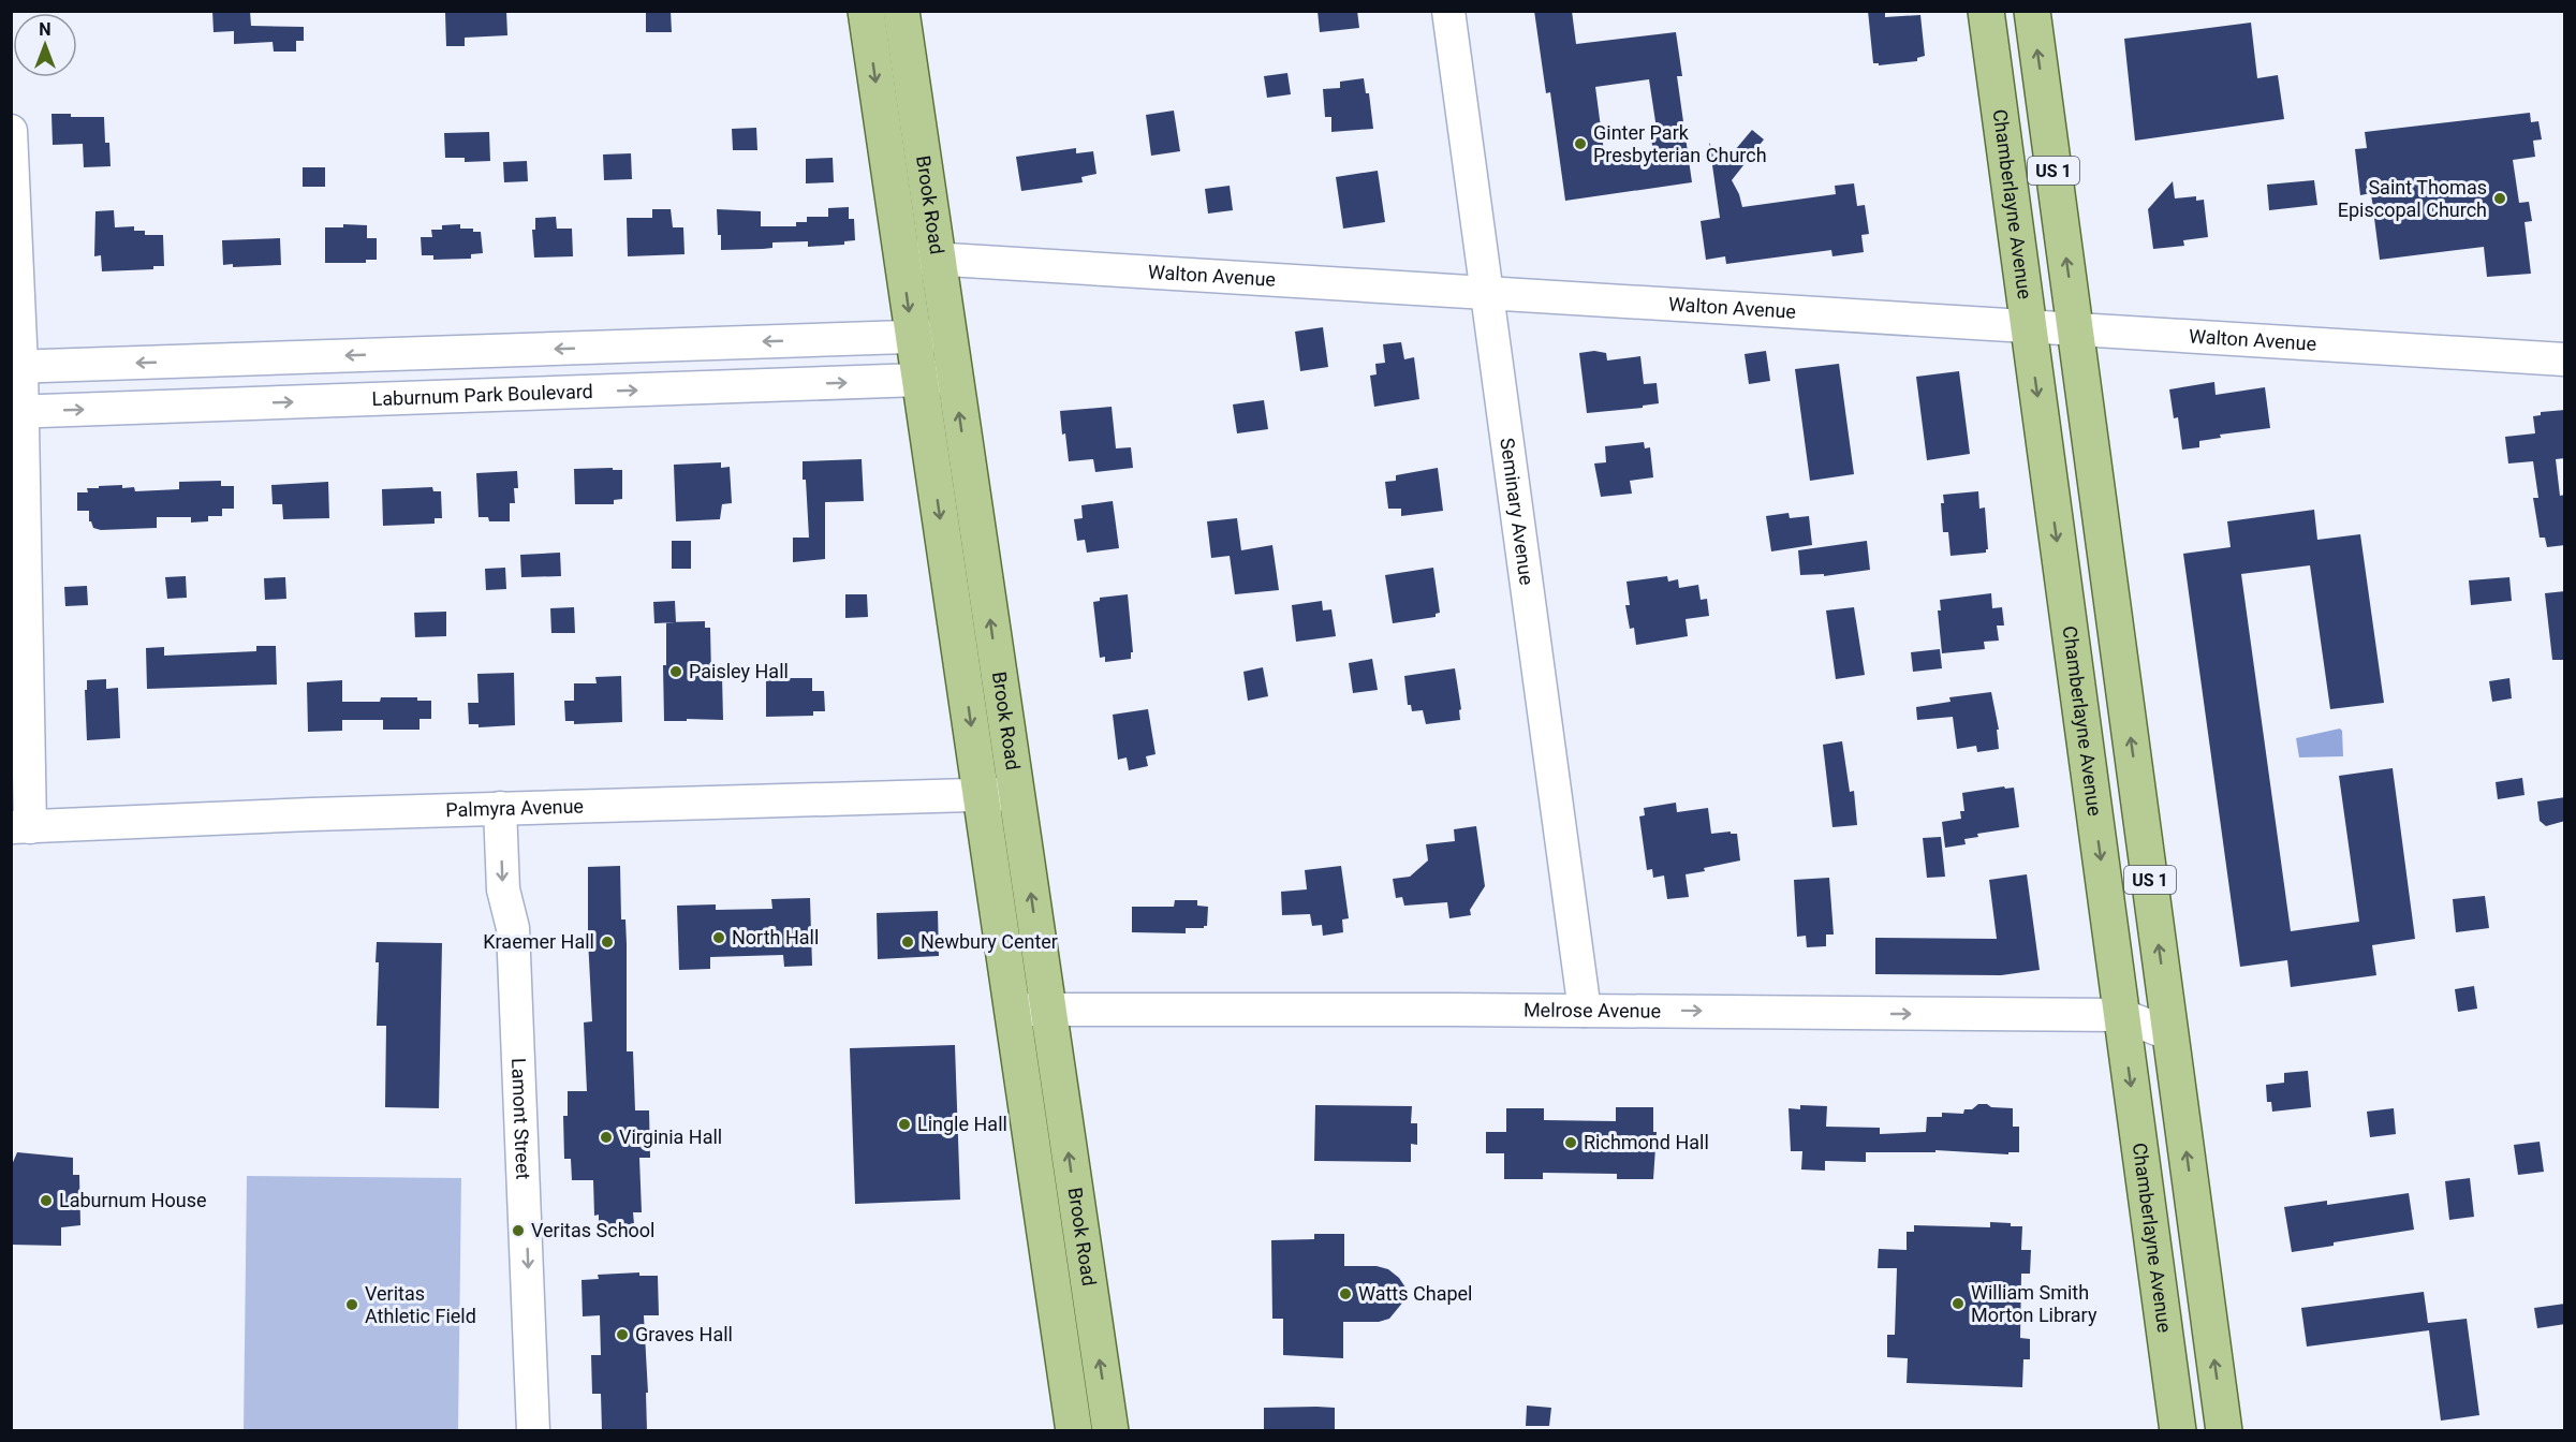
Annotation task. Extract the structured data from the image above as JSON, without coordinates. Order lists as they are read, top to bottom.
{
  "streets": {
    "main road": ["US 1", "Chamberlayne Avenue", "Brook Road"],
    "street": [
      "Walton Avenue",
      "Laburnum Park Boulevard",
      "Seminary Avenue",
      "Palmyra Avenue",
      "Melrose Avenue",
      "Lamont Street"
    ]
  },
  "crossings": [
    ["US 1", "Walton Avenue"],
    ["US 1", "Melrose Avenue"],
    ["Chamberlayne Avenue", "Walton Avenue"],
    ["Chamberlayne Avenue", "Melrose Avenue"],
    ["Brook Road", "Walton Avenue"],
    ["Brook Road", "Laburnum Park Boulevard"],
    ["Brook Road", "Palmyra Avenue"],
    ["Brook Road", "Melrose Avenue"],
    ["Walton Avenue", "Seminary Avenue"],
    ["Seminary Avenue", "Melrose Avenue"],
    ["Palmyra Avenue", "Lamont Street"]
  ],
  "one_way": ["Melrose Avenue", "Lamont Street"],
  "places": [
    "Ginter Park Presbyterian Church",
    "Saint Thomas Episcopal Church",
    "Paisley Hall",
    "North Hall",
    "Kraemer Hall",
    "Newbury Center",
    "Lingle Hall",
    "Virginia Hall",
    "Richmond Hall",
    "Laburnum House",
    "Veritas School",
    "Watts Chapel",
    "William Smith Morton Library",
    "Veritas Athletic Field",
    "Graves Hall"
  ],
  "north": "top"
}
